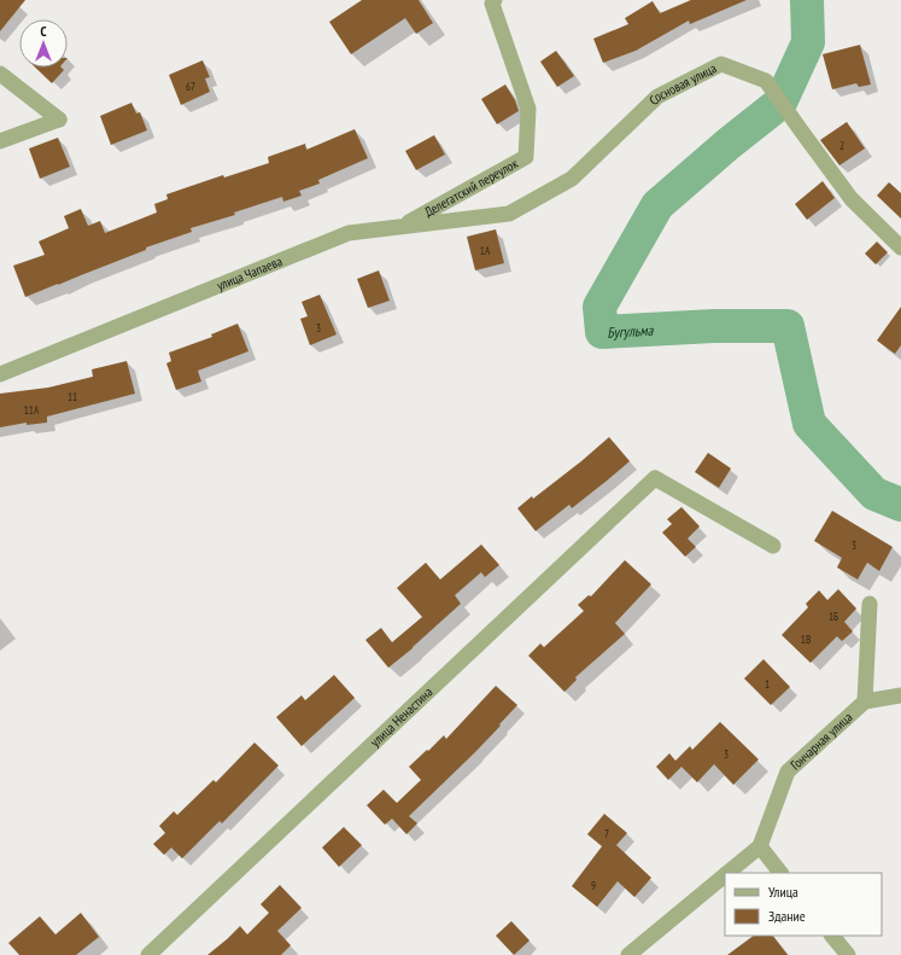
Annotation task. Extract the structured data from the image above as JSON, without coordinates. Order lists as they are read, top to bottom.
{
  "streets": {
    "street": [
      "Сосновая улица",
      "Делегатский переулок",
      "улица Чапаева",
      "улица Ненастина",
      "Гончарная улица"
    ]
  },
  "crossings": [
    ["Сосновая улица", "улица Чапаева"],
    ["Делегатский переулок", "улица Чапаева"]
  ],
  "water": ["Бугульма"],
  "house_numbers": [
    "67",
    "2",
    "1А",
    "3",
    "11",
    "11А",
    "3",
    "1Б",
    "1В",
    "1",
    "3",
    "7",
    "9"
  ],
  "legend": ["Улица", "Здание"],
  "north": "top"
}
